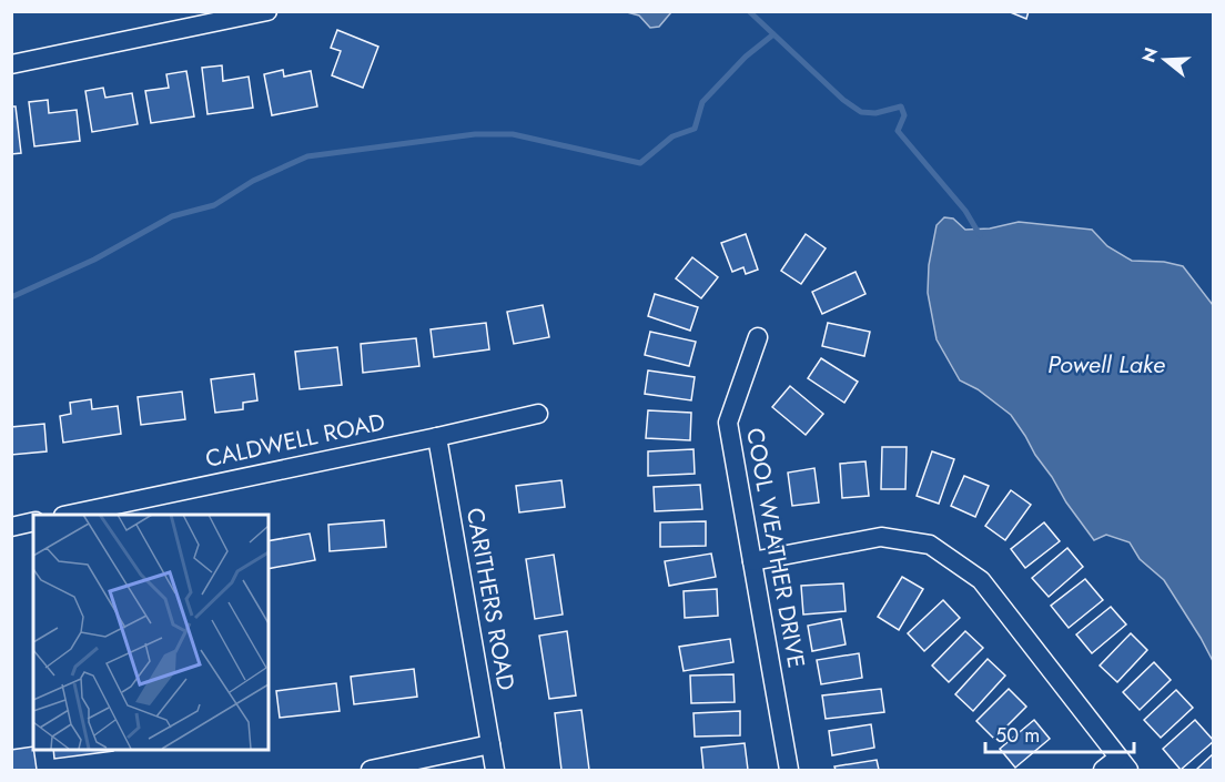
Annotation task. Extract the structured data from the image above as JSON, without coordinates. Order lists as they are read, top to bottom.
{
  "streets": {
    "street": ["CALDWELL ROAD", "COOL WEATHER DRIVE", "CARITHERS ROAD"]
  },
  "crossings": [
    ["CALDWELL ROAD", "CARITHERS ROAD"]
  ],
  "water": ["Powell Lake"],
  "scale_bar": "50 m",
  "north": "left"
}
